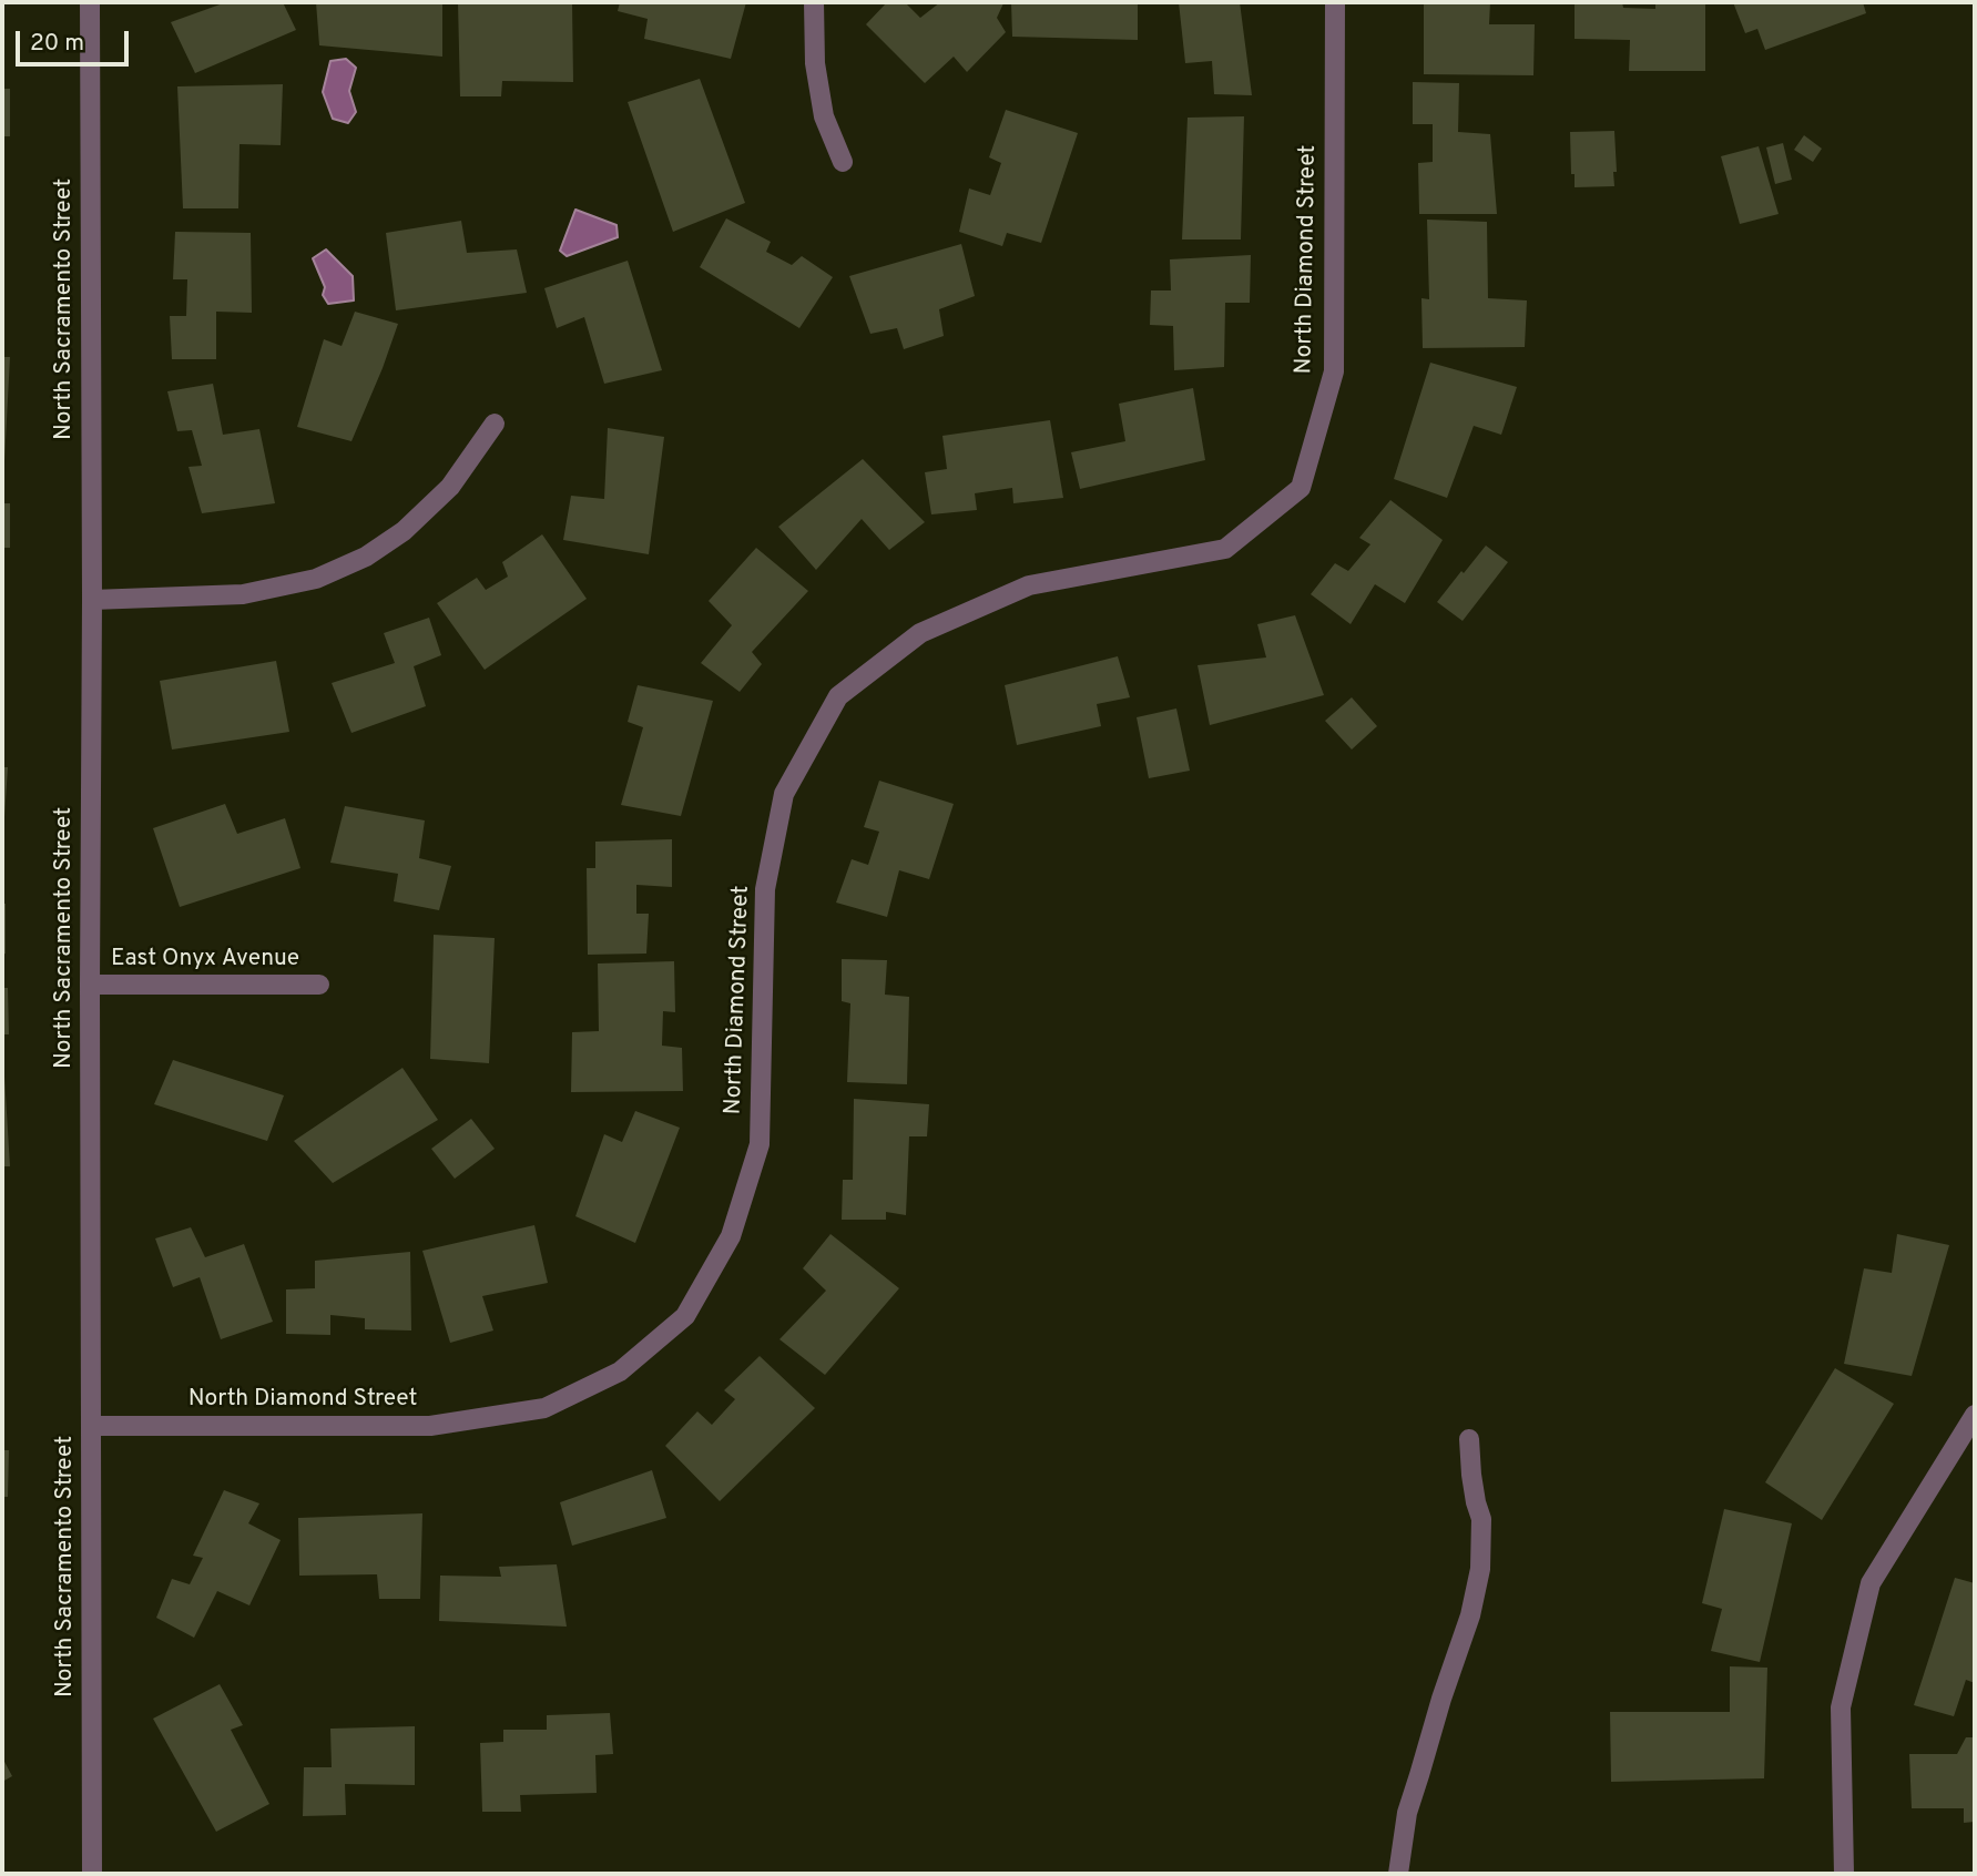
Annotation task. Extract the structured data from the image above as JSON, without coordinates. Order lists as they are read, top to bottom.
{
  "streets": {
    "street": ["North Diamond Street", "North Sacramento Street", "East Onyx Avenue"]
  },
  "crossings": [
    ["North Diamond Street", "North Sacramento Street"],
    ["North Sacramento Street", "East Onyx Avenue"]
  ],
  "scale_bar": "20 m"
}
